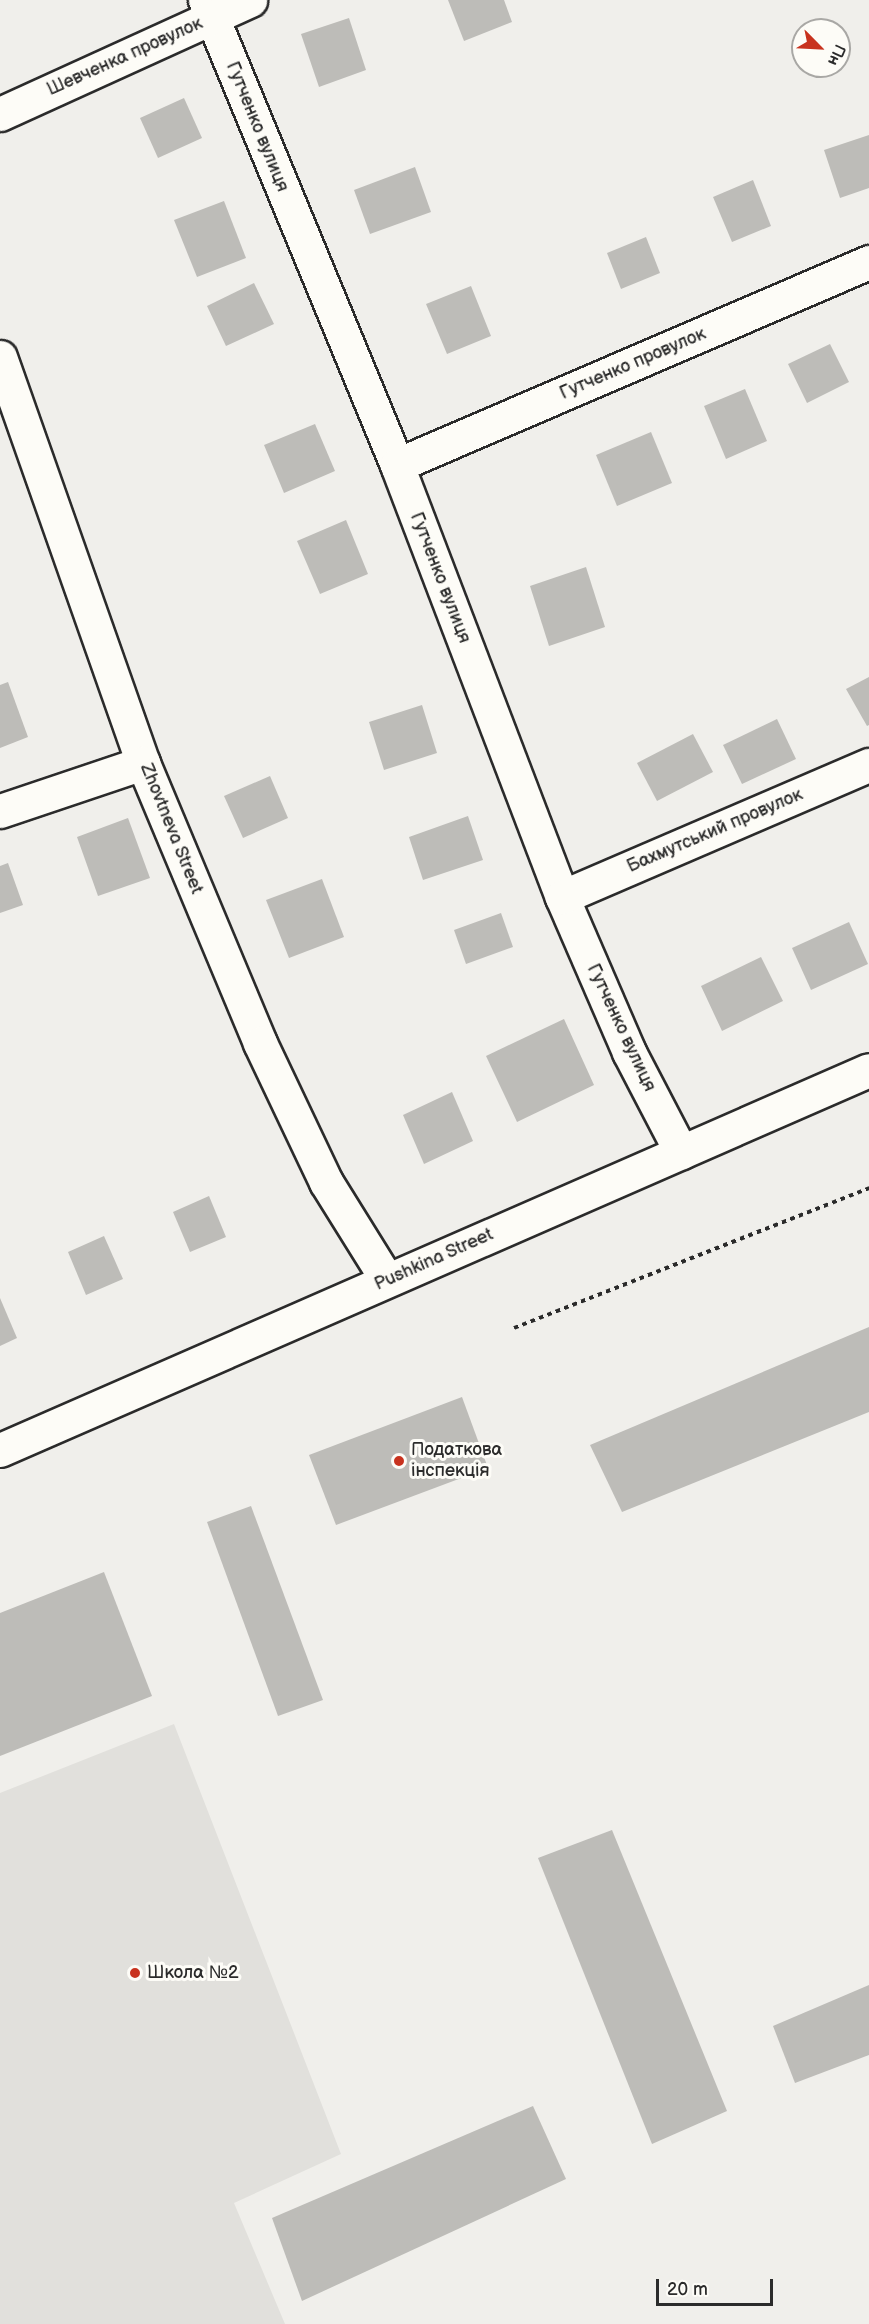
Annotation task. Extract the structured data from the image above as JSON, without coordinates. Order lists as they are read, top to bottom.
{
  "streets": {
    "street": [
      "Шевченка провулок",
      "Гутченко вулиця",
      "Гутченко провулок",
      "Zhovtneva Street",
      "Бахмутський провулок",
      "Pushkina Street"
    ]
  },
  "crossings": [
    ["Шевченка провулок", "Гутченко вулиця"],
    ["Гутченко вулиця", "Гутченко провулок"],
    ["Гутченко вулиця", "Бахмутський провулок"],
    ["Гутченко вулиця", "Pushkina Street"],
    ["Zhovtneva Street", "Pushkina Street"]
  ],
  "places": ["Податкова інспекція", "Школа №2"],
  "scale_bar": "20 m",
  "north": "bottom right"
}
